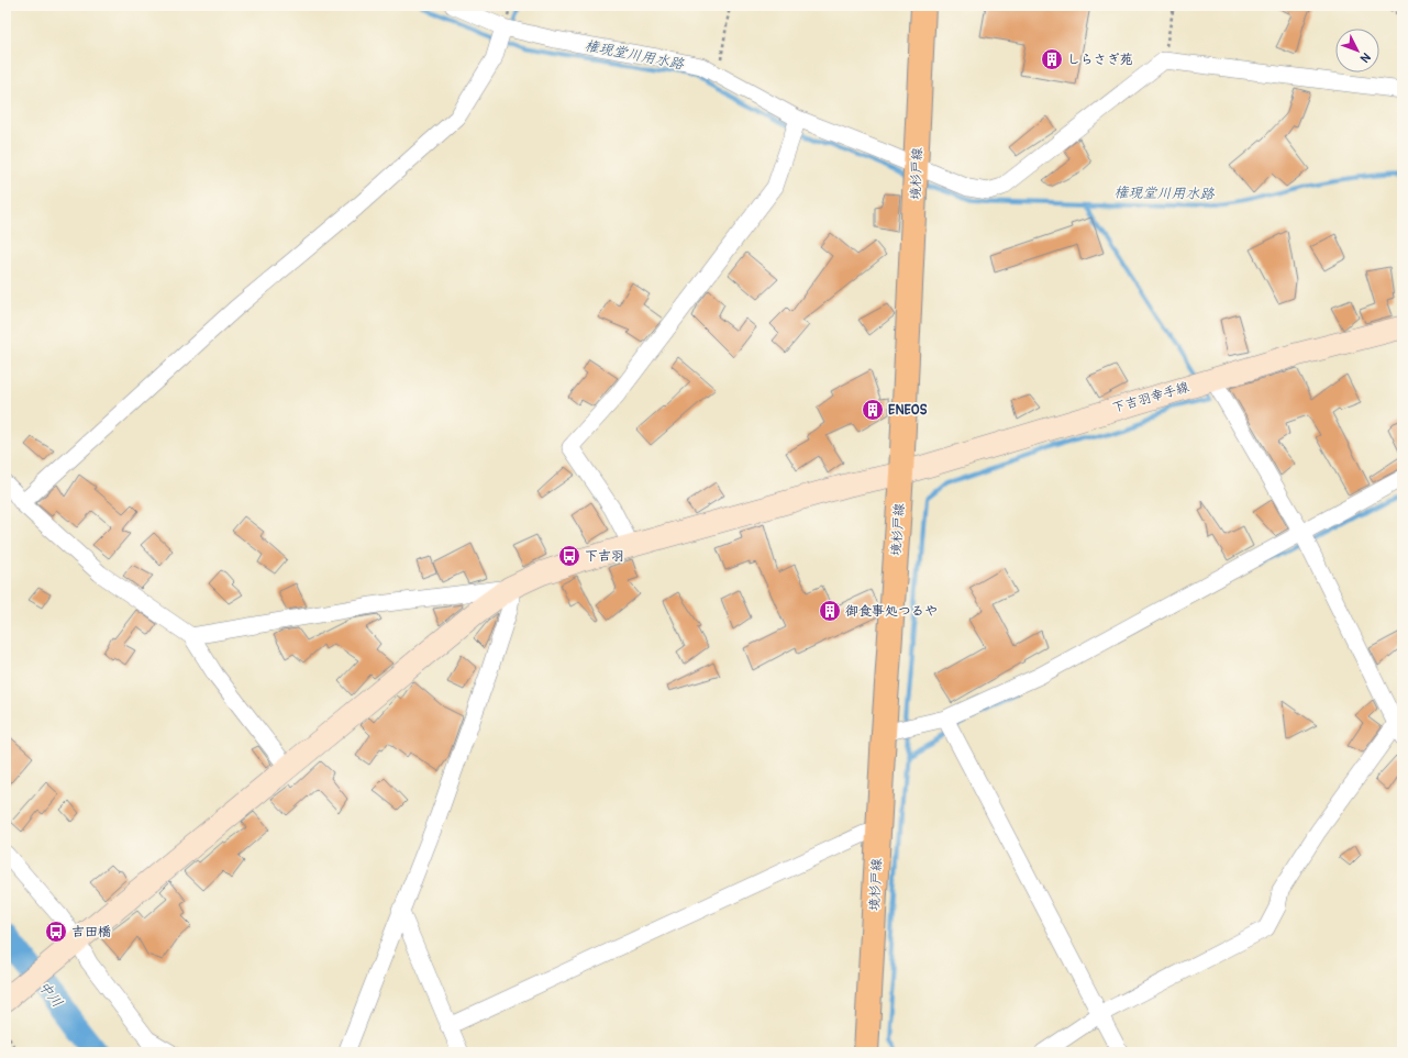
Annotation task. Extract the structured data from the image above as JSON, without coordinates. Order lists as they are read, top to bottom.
{
  "streets": {
    "main road": ["境杉戸線"],
    "street": ["下吉羽幸手線"]
  },
  "crossings": [
    ["境杉戸線", "下吉羽幸手線"]
  ],
  "water": ["権現堂川用水路", "中川"],
  "places": {
    "building": ["しらさぎ苑", "ENEOS", "御食事処つるや"],
    "bus stop": ["下吉羽", "吉田橋"]
  },
  "north": "bottom right"
}
